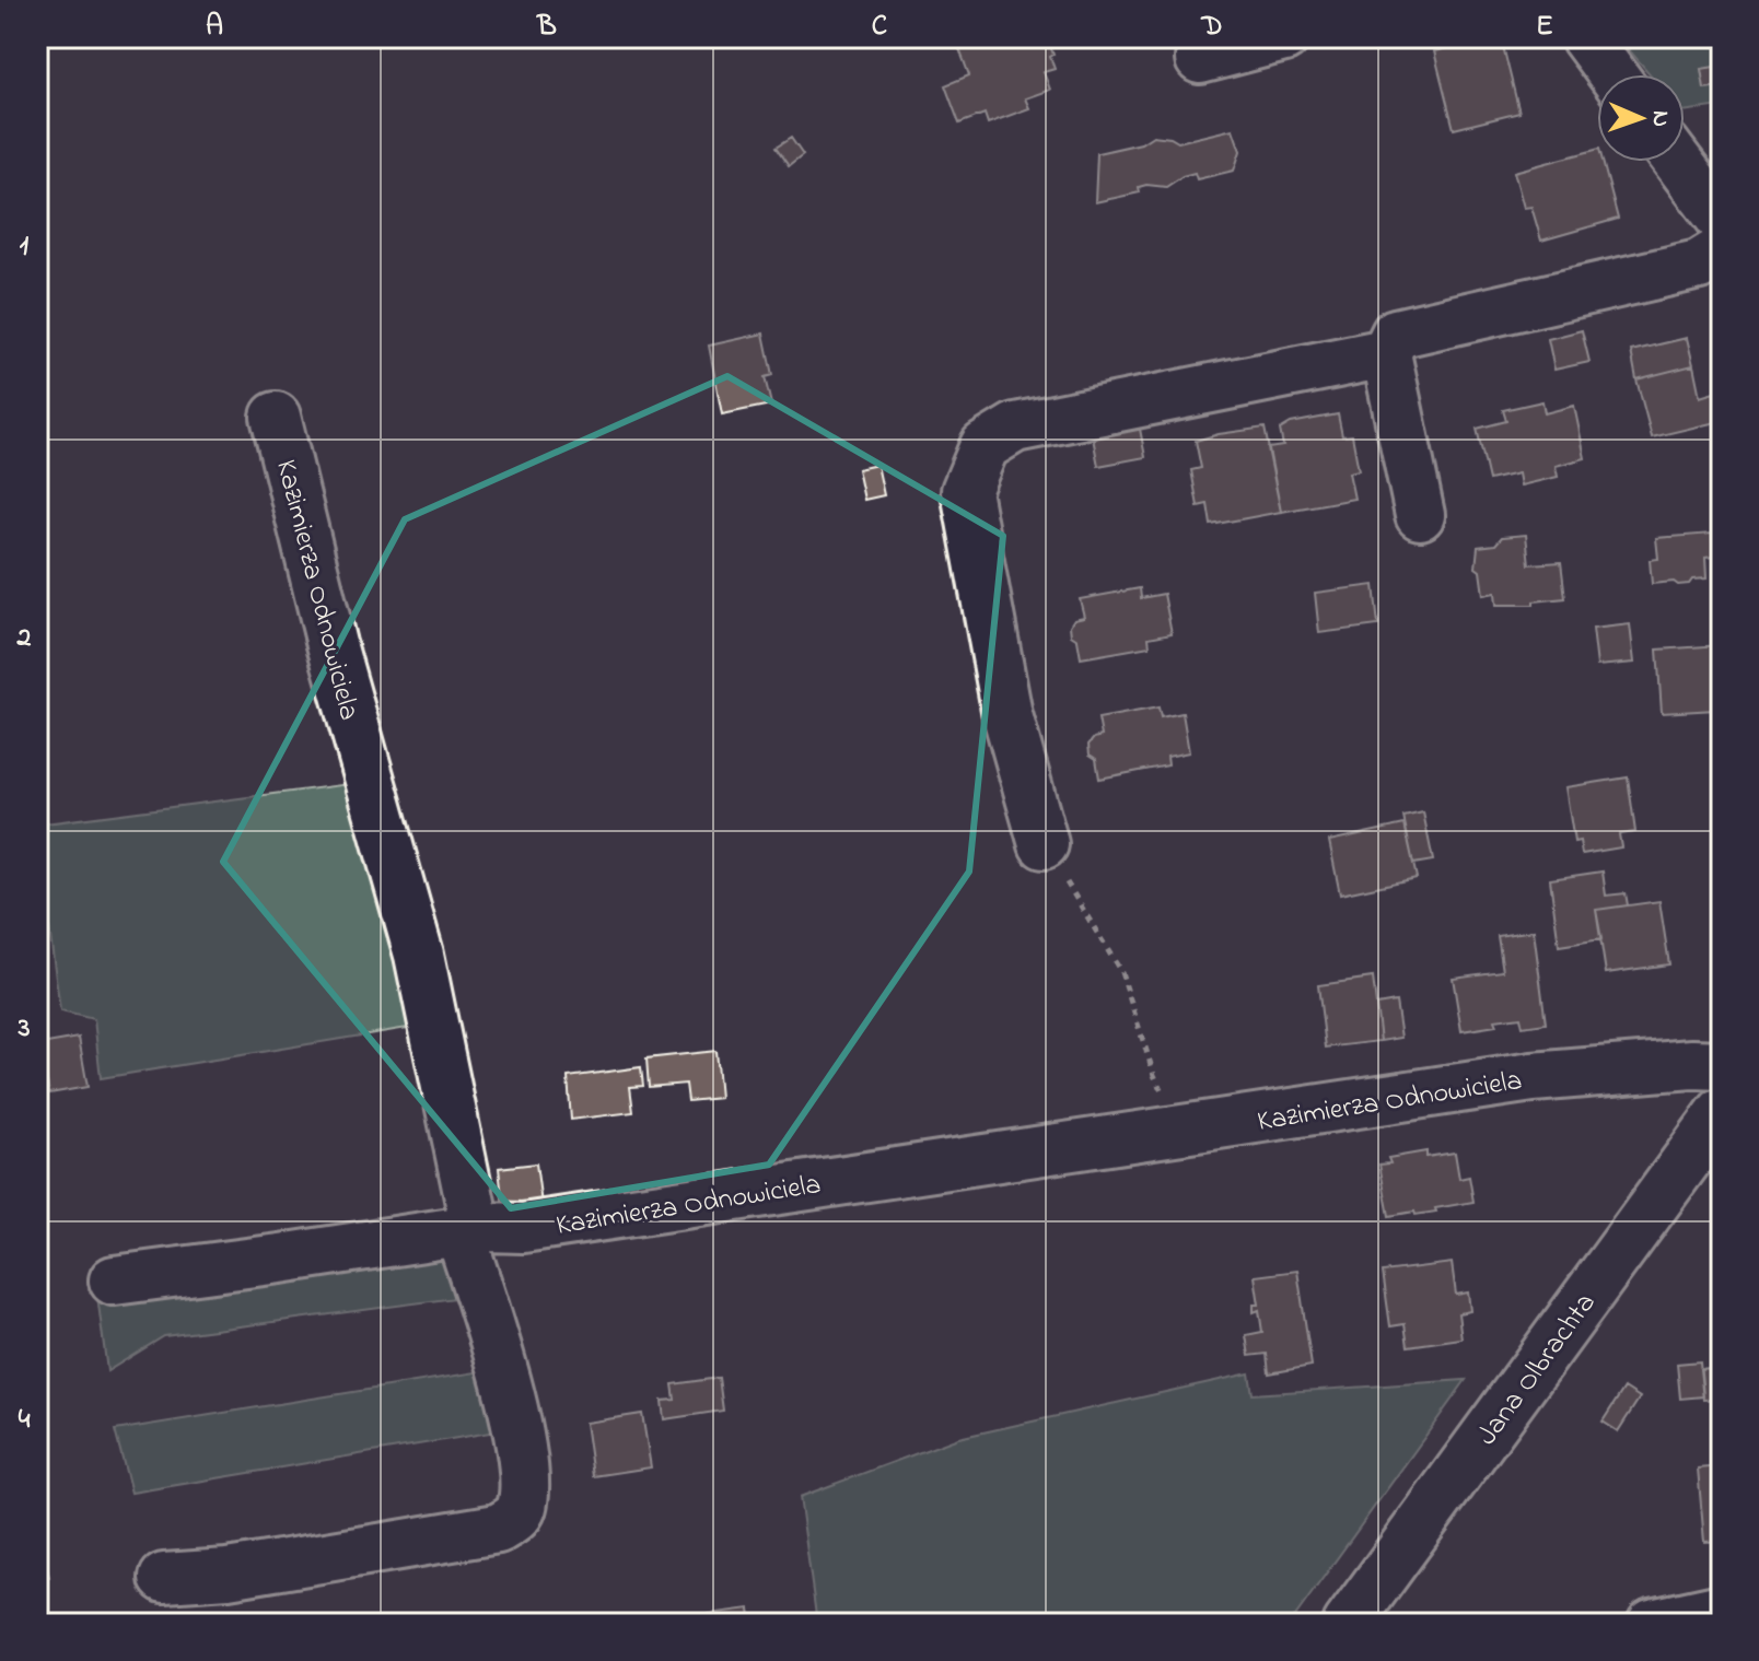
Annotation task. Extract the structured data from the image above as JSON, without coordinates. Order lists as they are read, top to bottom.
{
  "streets": {
    "street": ["Kazimierza Odnowiciela", "Jana Olbrachta"]
  },
  "north": "right",
  "grid": {
    "columns": [
      "A",
      "B",
      "C",
      "D",
      "E"
    ],
    "rows": [
      "1",
      "2",
      "3",
      "4"
    ]
  }
}
